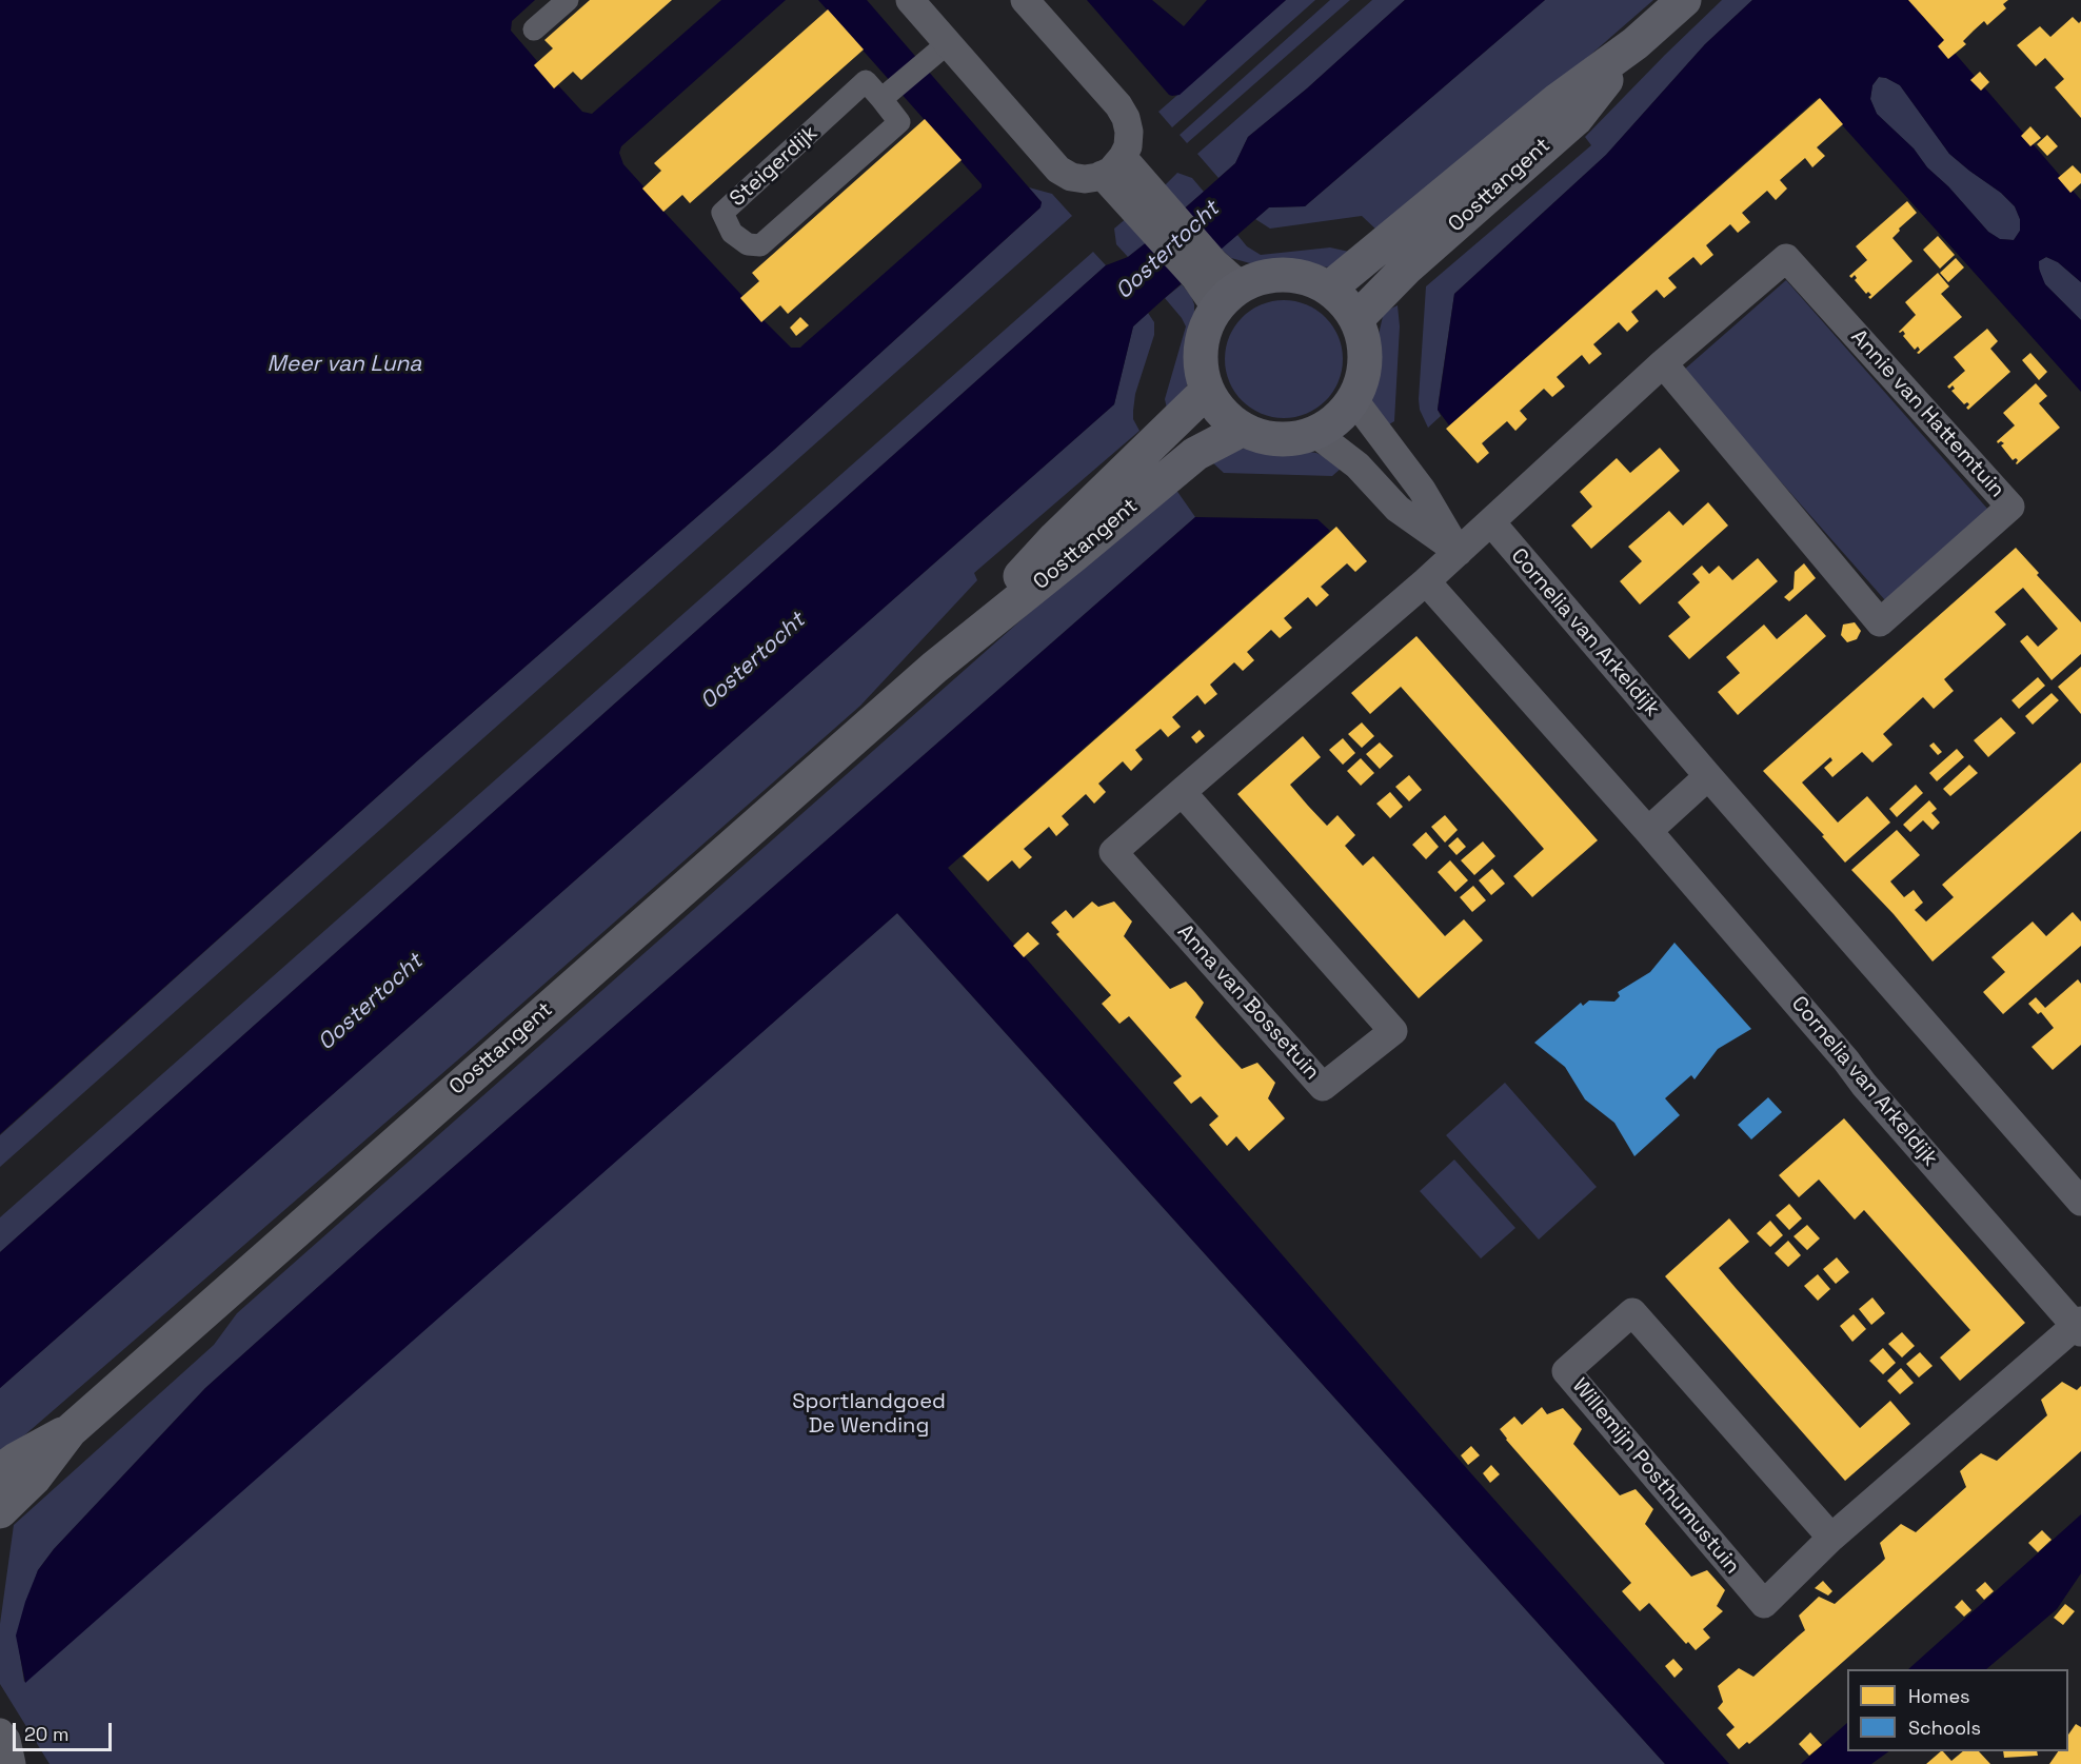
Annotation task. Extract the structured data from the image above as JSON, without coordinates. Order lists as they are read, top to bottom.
{
  "streets": {
    "main road": ["Oosttangent"],
    "street": [
      "Steigerdijk",
      "Annie van Hattemtuin",
      "Cornelia van Arkeldijk",
      "Anna van Bossetuin",
      "Willemijn Posthumustuin"
    ]
  },
  "crossings": [
    ["Annie van Hattemtuin", "Cornelia van Arkeldijk"],
    ["Cornelia van Arkeldijk", "Anna van Bossetuin"],
    ["Cornelia van Arkeldijk", "Willemijn Posthumustuin"]
  ],
  "water": ["Oostertocht", "Meer van Luna"],
  "parks": ["Sportlandgoed De Wending"],
  "legend": ["Homes", "Schools"],
  "scale_bar": "20 m"
}
